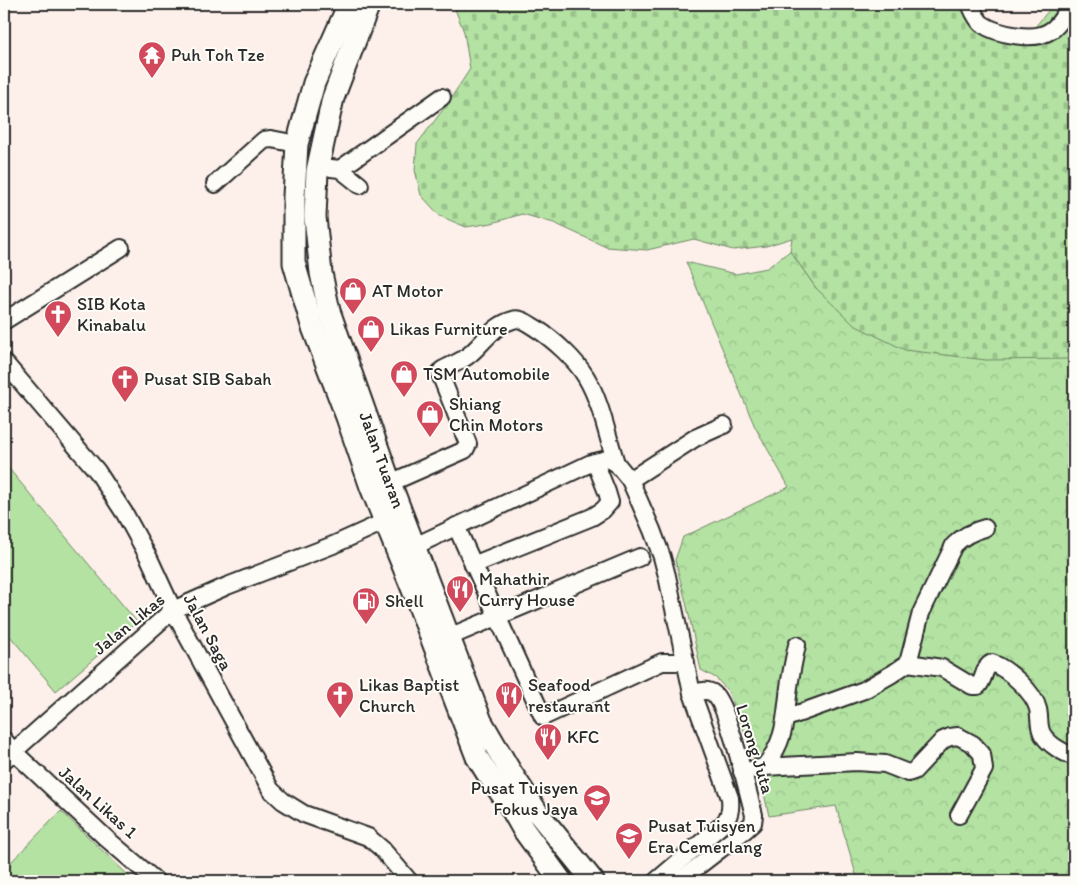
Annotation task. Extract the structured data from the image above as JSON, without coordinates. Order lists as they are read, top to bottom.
{
  "streets": {
    "main road": ["Jalan Tuaran"],
    "street": [
      "Jalan Likas",
      "Jalan Saga",
      "Lorong Juta",
      "Jalan Likas 1"
    ]
  },
  "crossings": [
    ["Jalan Tuaran", "Jalan Likas"],
    ["Jalan Likas", "Jalan Saga"],
    ["Jalan Likas", "Jalan Likas 1"]
  ],
  "places": {
    "temple": ["Puh Toh Tze"],
    "shop": [
      "AT Motor",
      "Likas Furniture",
      "TSM Automobile",
      "Shiang Chin Motors"
    ],
    "church": ["SIB Kota Kinabalu", "Pusat SIB Sabah", "Likas Baptist Church"],
    "restaurant": ["Mahathir Curry House", "Seafood restaurant", "KFC"],
    "fuel station": ["Shell"],
    "school or university": ["Pusat Tuisyen Fokus Jaya", "Pusat Tuisyen Era Cemerlang"]
  }
}
